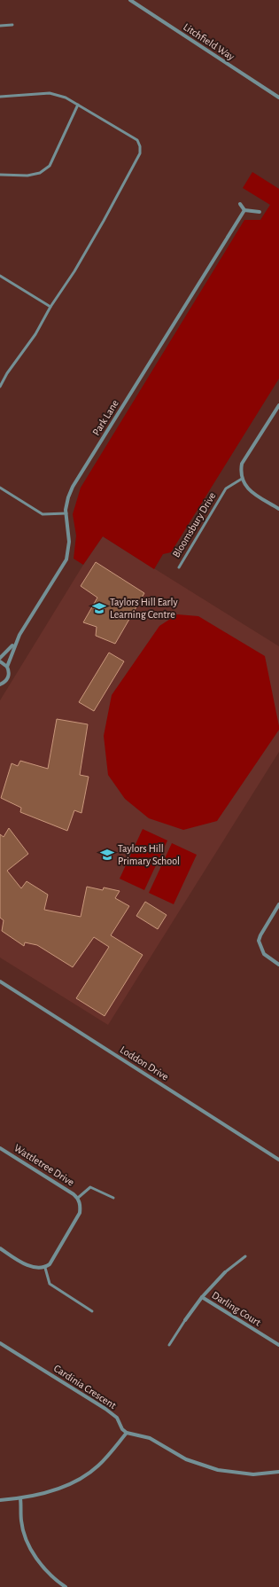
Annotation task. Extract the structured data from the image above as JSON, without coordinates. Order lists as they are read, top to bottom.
{
  "streets": {
    "street": [
      "Litchfield Way",
      "Park Lane",
      "Loddon Drive",
      "Wattletree Drive",
      "Darling Court",
      "Cardinia Crescent"
    ],
    "lane": ["Bloomsbury Drive"]
  },
  "places": {
    "school or university": ["Taylors Hill Early Learning Centre", "Taylors Hill Primary School"]
  }
}
